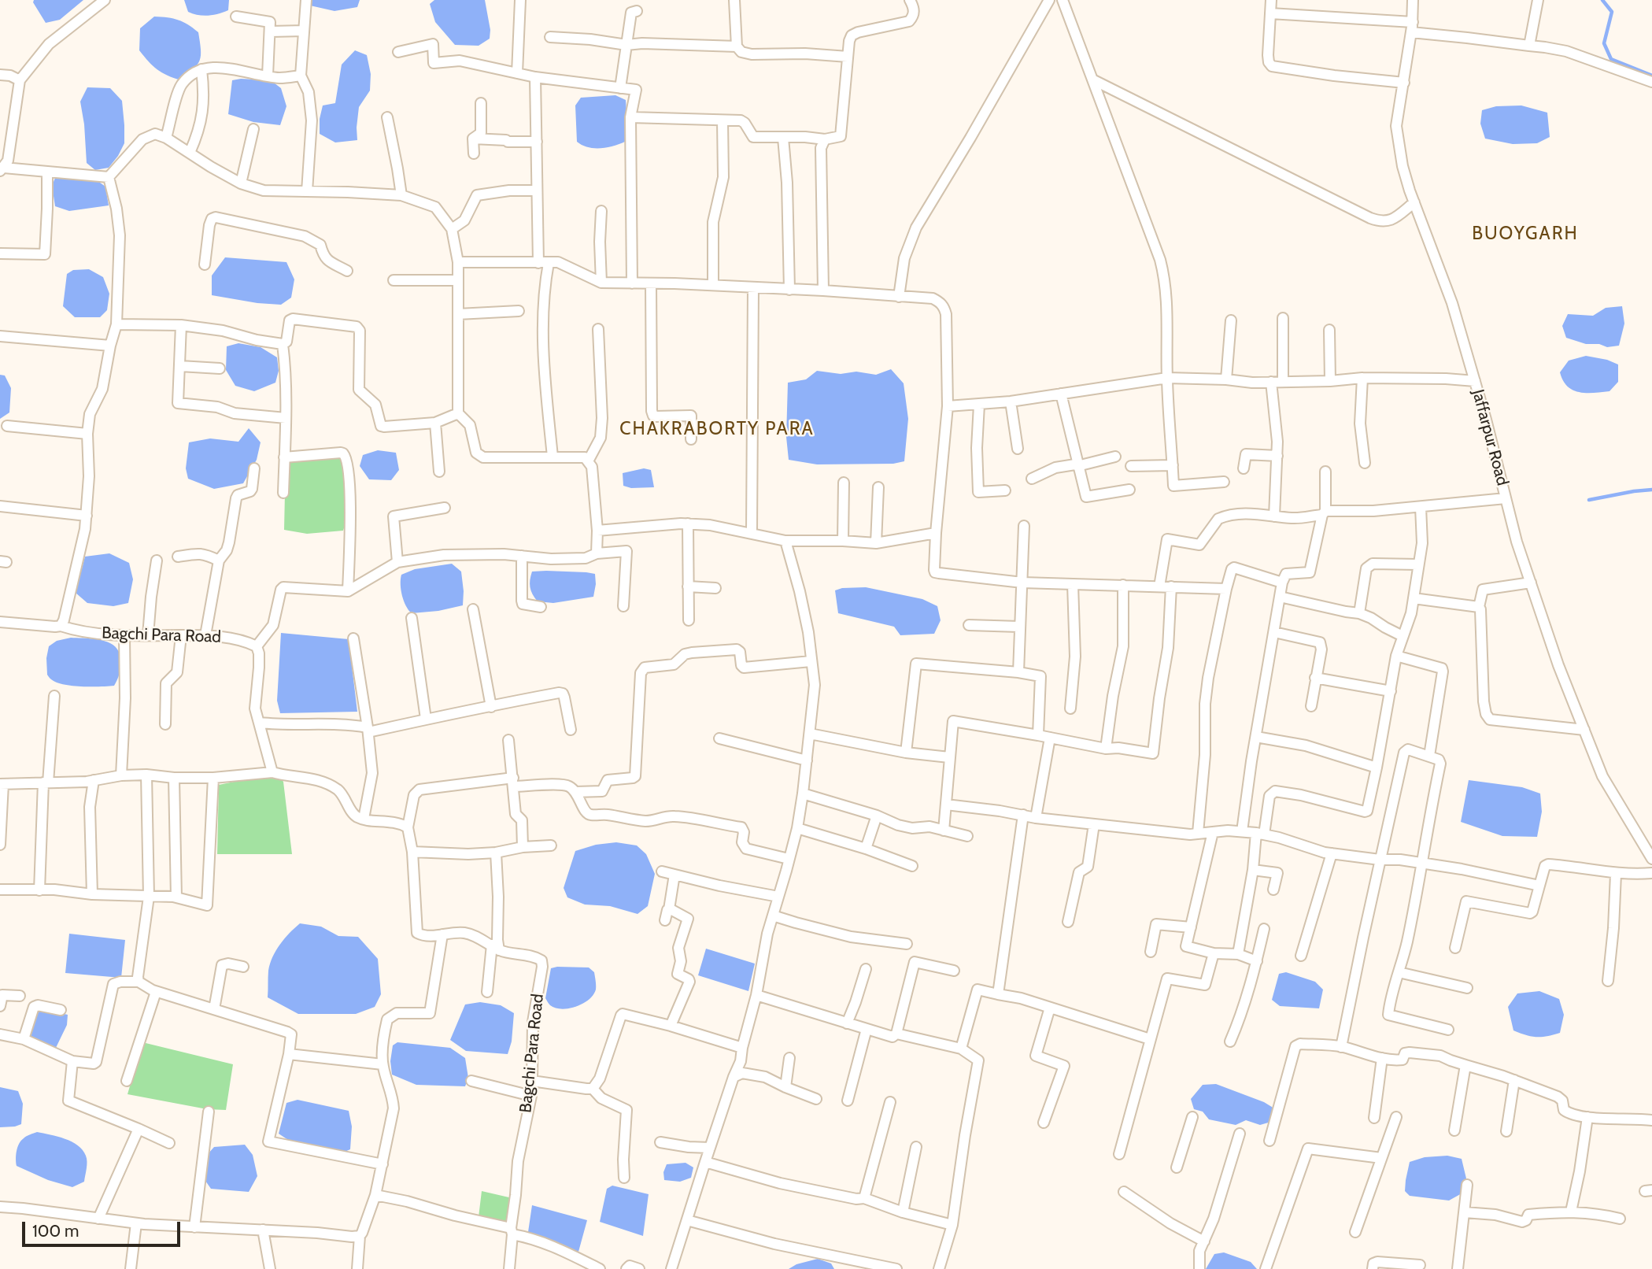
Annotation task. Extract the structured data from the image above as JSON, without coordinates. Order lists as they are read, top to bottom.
{
  "streets": {
    "street": ["Jaffarpur Road", "Bagchi Para Road"]
  },
  "districts": ["BUOYGARH", "CHAKRABORTY PARA"],
  "scale_bar": "100 m"
}
